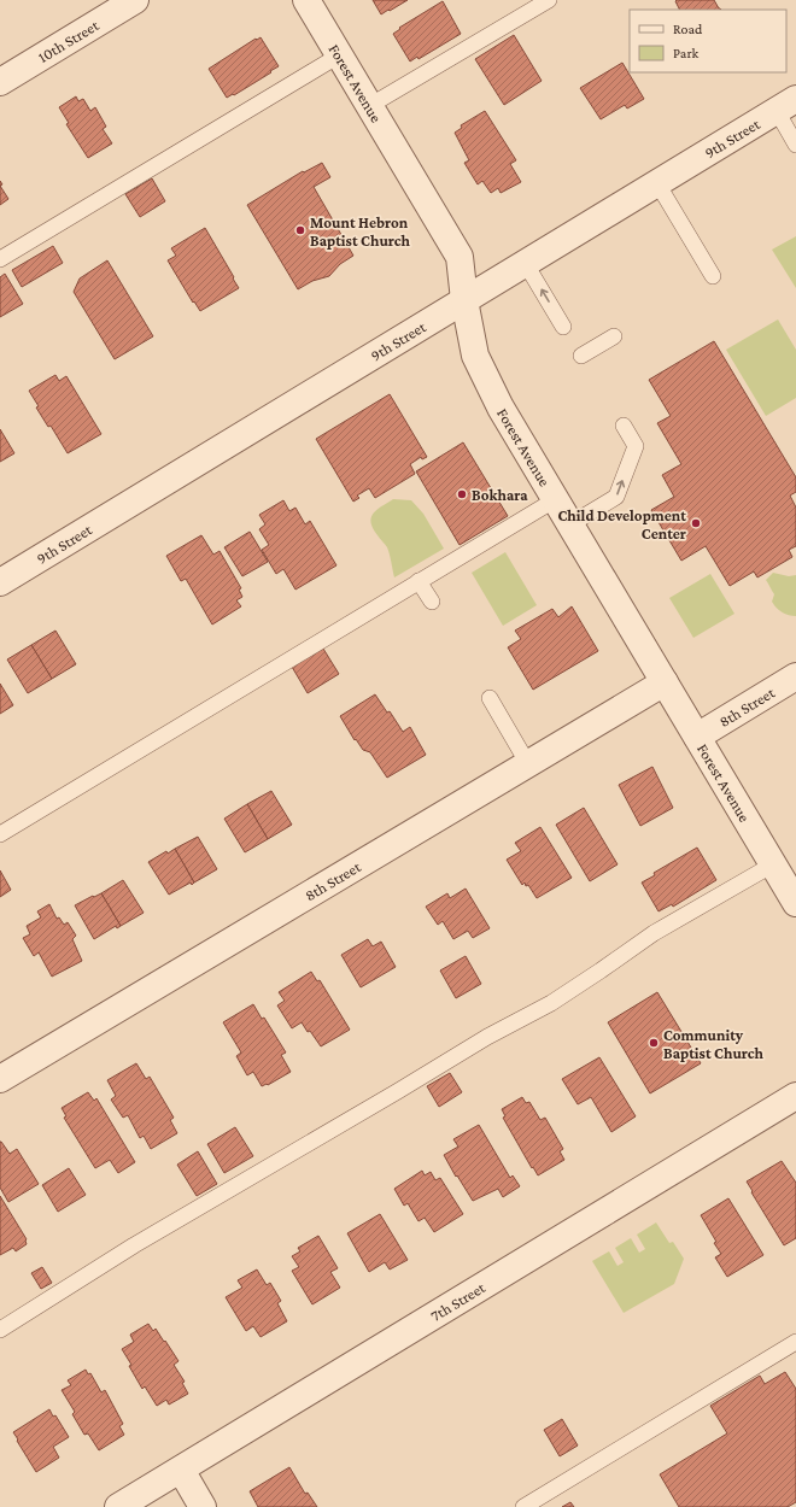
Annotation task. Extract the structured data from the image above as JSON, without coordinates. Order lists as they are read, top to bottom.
{
  "streets": {
    "street": [
      "10th Street",
      "Forest Avenue",
      "9th Street",
      "8th Street",
      "7th Street"
    ]
  },
  "crossings": [
    ["Forest Avenue", "9th Street"],
    ["Forest Avenue", "8th Street"]
  ],
  "places": [
    "Mount Hebron Baptist Church",
    "Bokhara",
    "Child Development Center",
    "Community Baptist Church"
  ],
  "legend": ["Road", "Park"]
}
